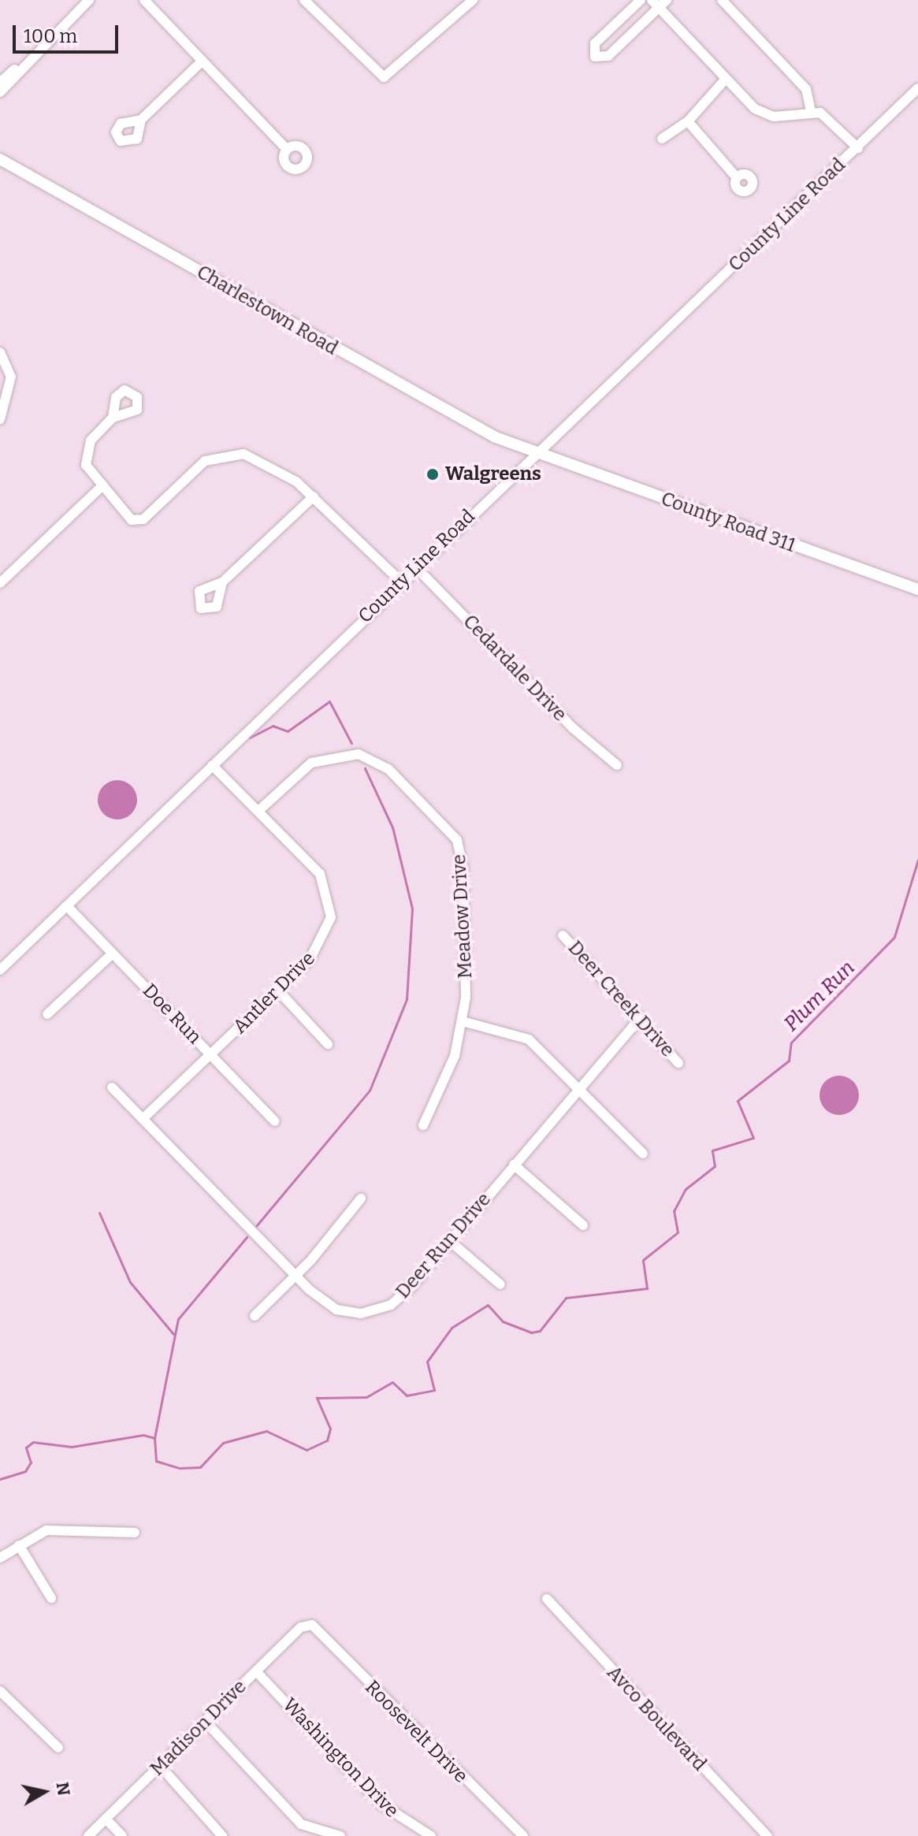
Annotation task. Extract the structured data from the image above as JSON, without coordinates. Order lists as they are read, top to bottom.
{
  "streets": {
    "main road": ["Charlestown Road", "County Road 311"],
    "street": [
      "County Line Road",
      "Cedardale Drive",
      "Meadow Drive",
      "Antler Drive",
      "Deer Creek Drive",
      "Doe Run",
      "Deer Run Drive",
      "Avco Boulevard",
      "Madison Drive",
      "Roosevelt Drive",
      "Washington Drive"
    ]
  },
  "crossings": [
    ["County Line Road", "Charlestown Road"],
    ["County Line Road", "County Road 311"],
    ["County Line Road", "Cedardale Drive"],
    ["County Line Road", "Antler Drive"],
    ["County Line Road", "Doe Run"],
    ["Charlestown Road", "County Road 311"],
    ["Meadow Drive", "Antler Drive"],
    ["Antler Drive", "Doe Run"],
    ["Antler Drive", "Deer Run Drive"],
    ["Deer Creek Drive", "Deer Run Drive"],
    ["Madison Drive", "Roosevelt Drive"],
    ["Madison Drive", "Washington Drive"]
  ],
  "water": ["Plum Run"],
  "places": ["Walgreens"],
  "scale_bar": "100 m",
  "north": "right"
}
